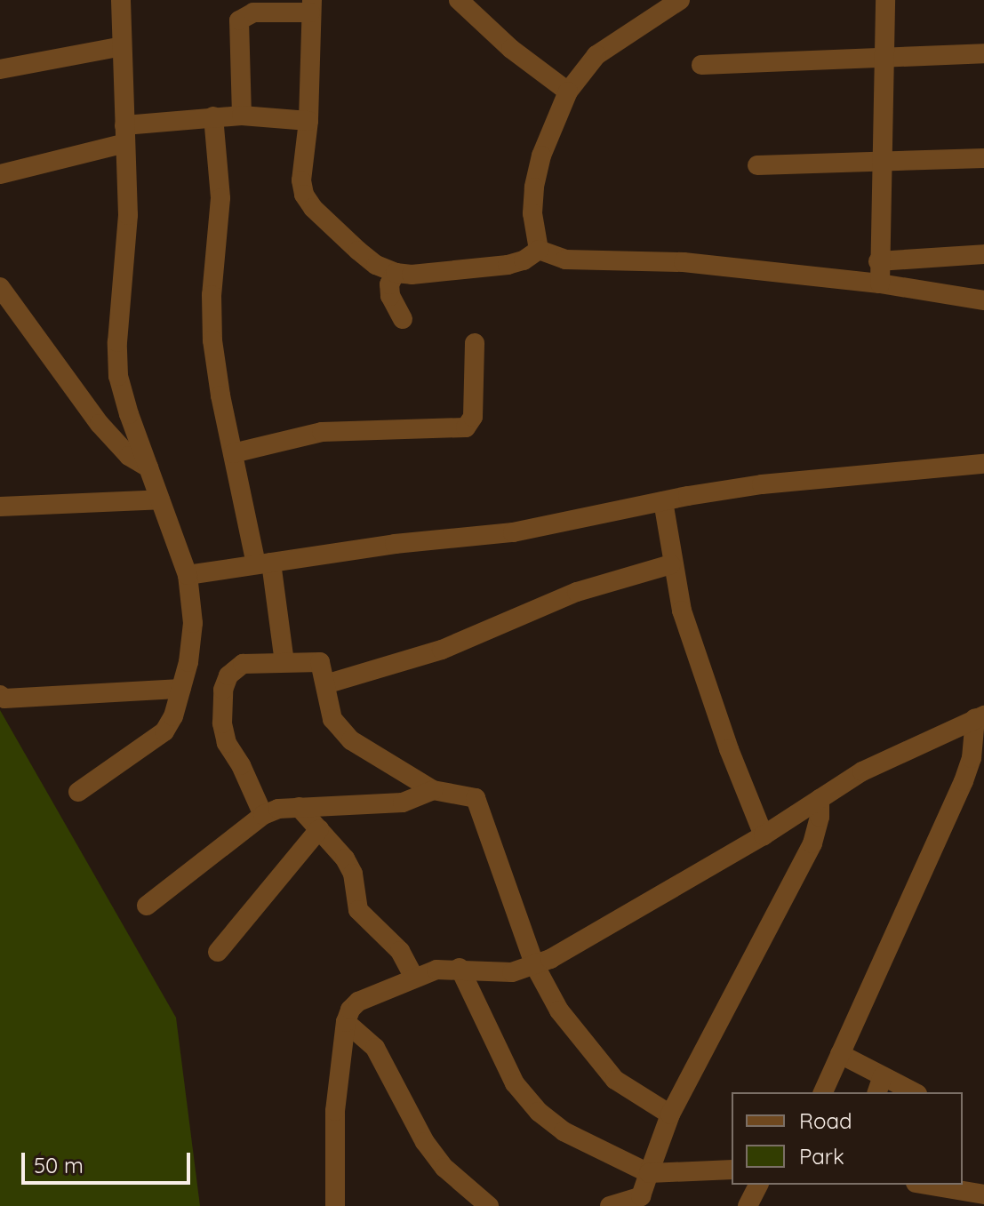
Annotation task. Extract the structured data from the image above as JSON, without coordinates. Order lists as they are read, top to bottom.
{
  "legend": ["Road", "Park"],
  "scale_bar": "50 m"
}
